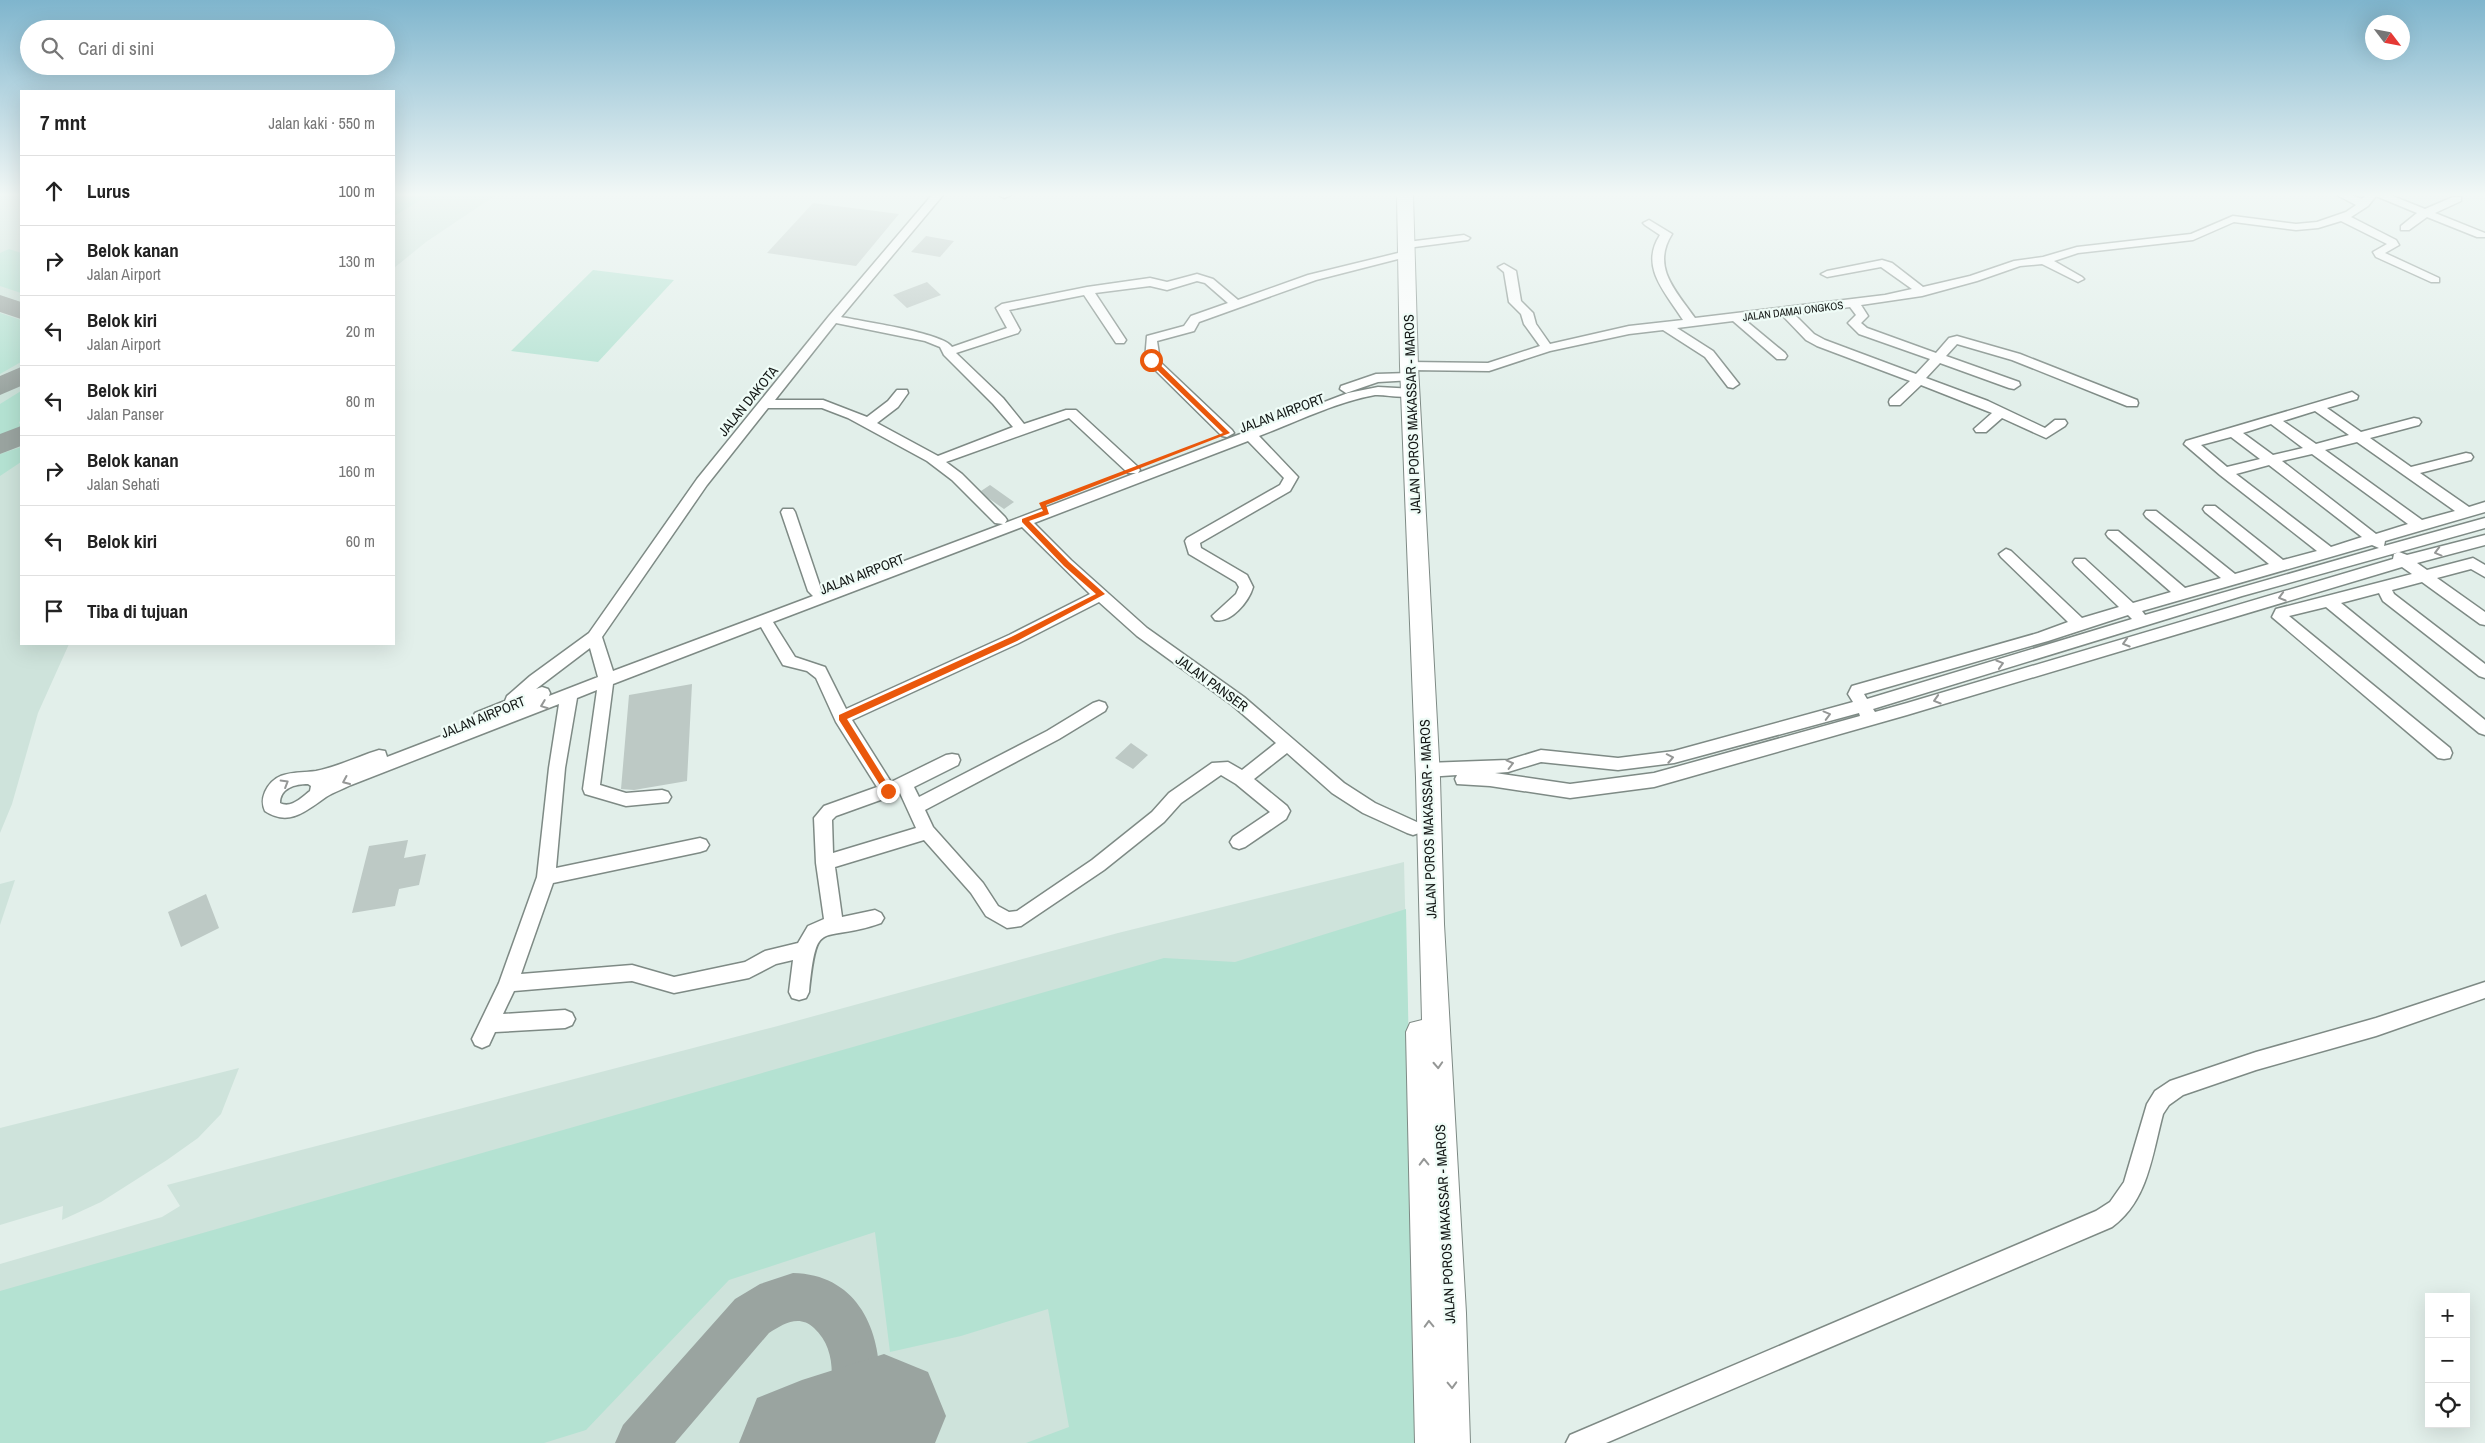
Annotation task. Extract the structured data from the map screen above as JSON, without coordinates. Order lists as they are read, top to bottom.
{
  "streets": {
    "highway": ["JALAN POROS MAKASSAR - MAROS"],
    "street": [
      "JALAN DAMAI ONGKOS",
      "JALAN DAKOTA",
      "JALAN AIRPORT",
      "JALAN PANSER"
    ]
  },
  "crossings": [
    ["JALAN DAMAI ONGKOS", "JALAN AIRPORT"],
    ["JALAN DAMAI ONGKOS", "JALAN POROS MAKASSAR - MAROS"],
    ["JALAN DAKOTA", "JALAN AIRPORT"],
    ["JALAN AIRPORT", "JALAN POROS MAKASSAR - MAROS"],
    ["JALAN AIRPORT", "JALAN PANSER"],
    ["JALAN POROS MAKASSAR - MAROS", "JALAN PANSER"]
  ],
  "north": "bottom right",
  "page": {
    "search": "Cari di sini",
    "heading": ["7 mnt", "Jalan kaki · 550 m"],
    "list": [
      ["Lurus", "100 m"],
      ["Belok kanan", "Jalan Airport", "130 m"],
      ["Belok kiri", "Jalan Airport", "20 m"],
      ["Belok kiri", "Jalan Panser", "80 m"],
      ["Belok kanan", "Jalan Sehati", "160 m"],
      ["Belok kiri", "60 m"],
      "Tiba di tujuan"
    ],
    "map_buttons": ["+", "−"]
  }
}
